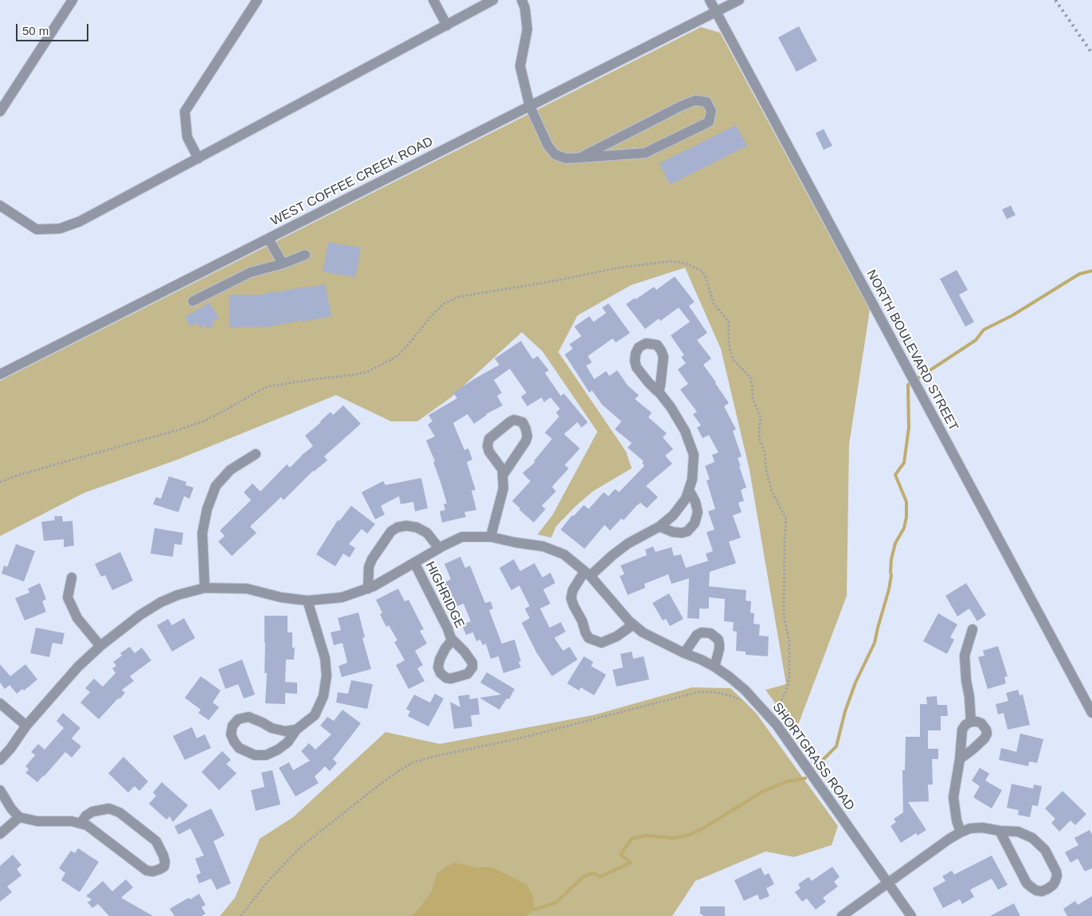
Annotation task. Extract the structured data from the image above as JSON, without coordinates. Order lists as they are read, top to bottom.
{
  "streets": {
    "street": [
      "WEST COFFEE CREEK ROAD",
      "NORTH BOULEVARD STREET",
      "HIGHRIDGE",
      "SHORTGRASS ROAD"
    ]
  },
  "crossings": [
    ["WEST COFFEE CREEK ROAD", "NORTH BOULEVARD STREET"],
    ["HIGHRIDGE", "SHORTGRASS ROAD"]
  ],
  "scale_bar": "50 m"
}
